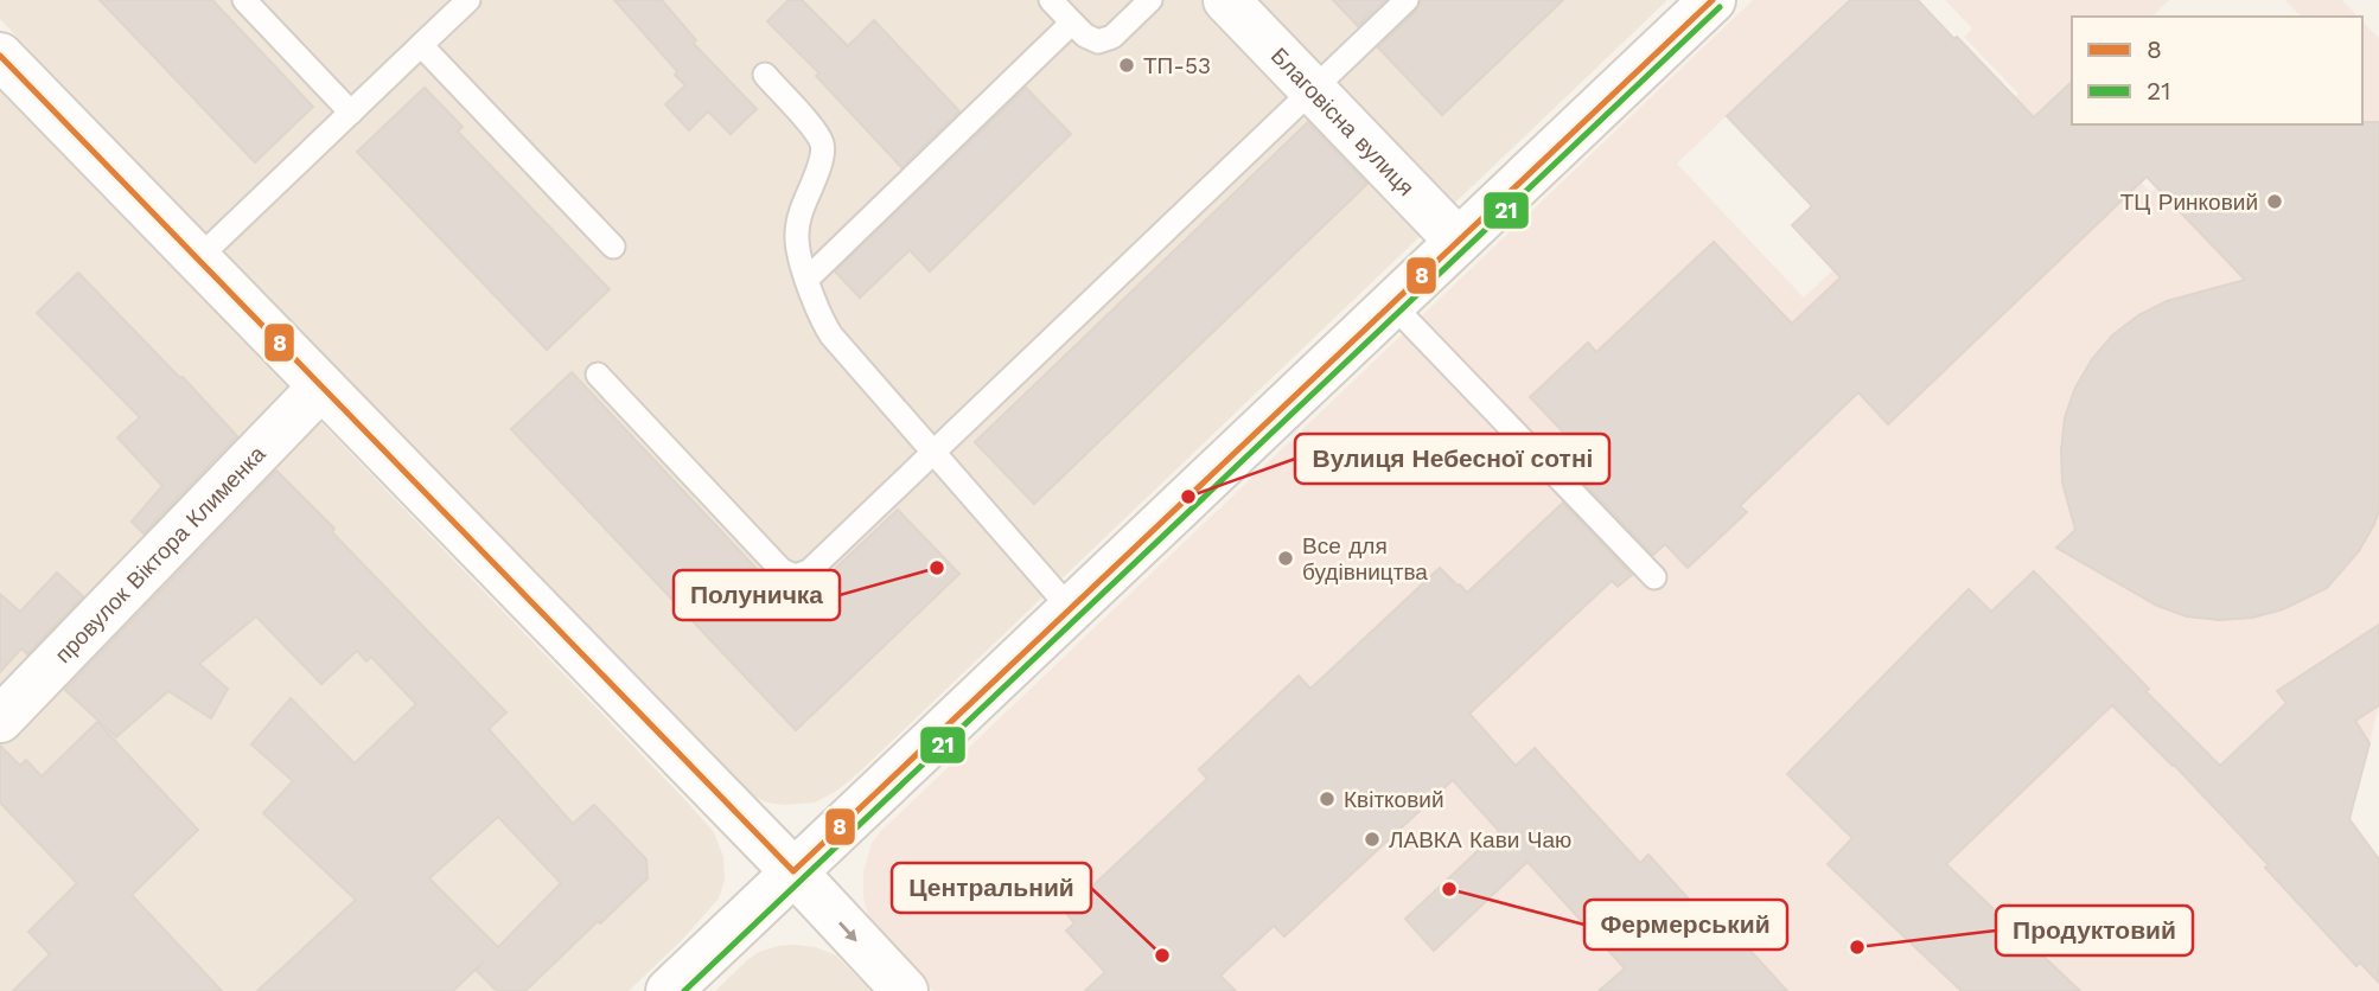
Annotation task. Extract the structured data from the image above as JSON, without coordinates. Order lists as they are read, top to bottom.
{
  "streets": {
    "main road": ["Благовісна вулиця", "провулок Віктора Клименка"]
  },
  "places": [
    "ТП-53",
    "ТЦ Ринковий",
    "Вулиця Небесної сотні",
    "Все для будівництва",
    "Полуничка",
    "Квітковий",
    "ЛАВКА Кави Чаю",
    "Фермерський",
    "Продуктовий",
    "Центральний"
  ],
  "lines": ["transit line 8", "transit line 21"],
  "legend": ["8", "21"]
}
